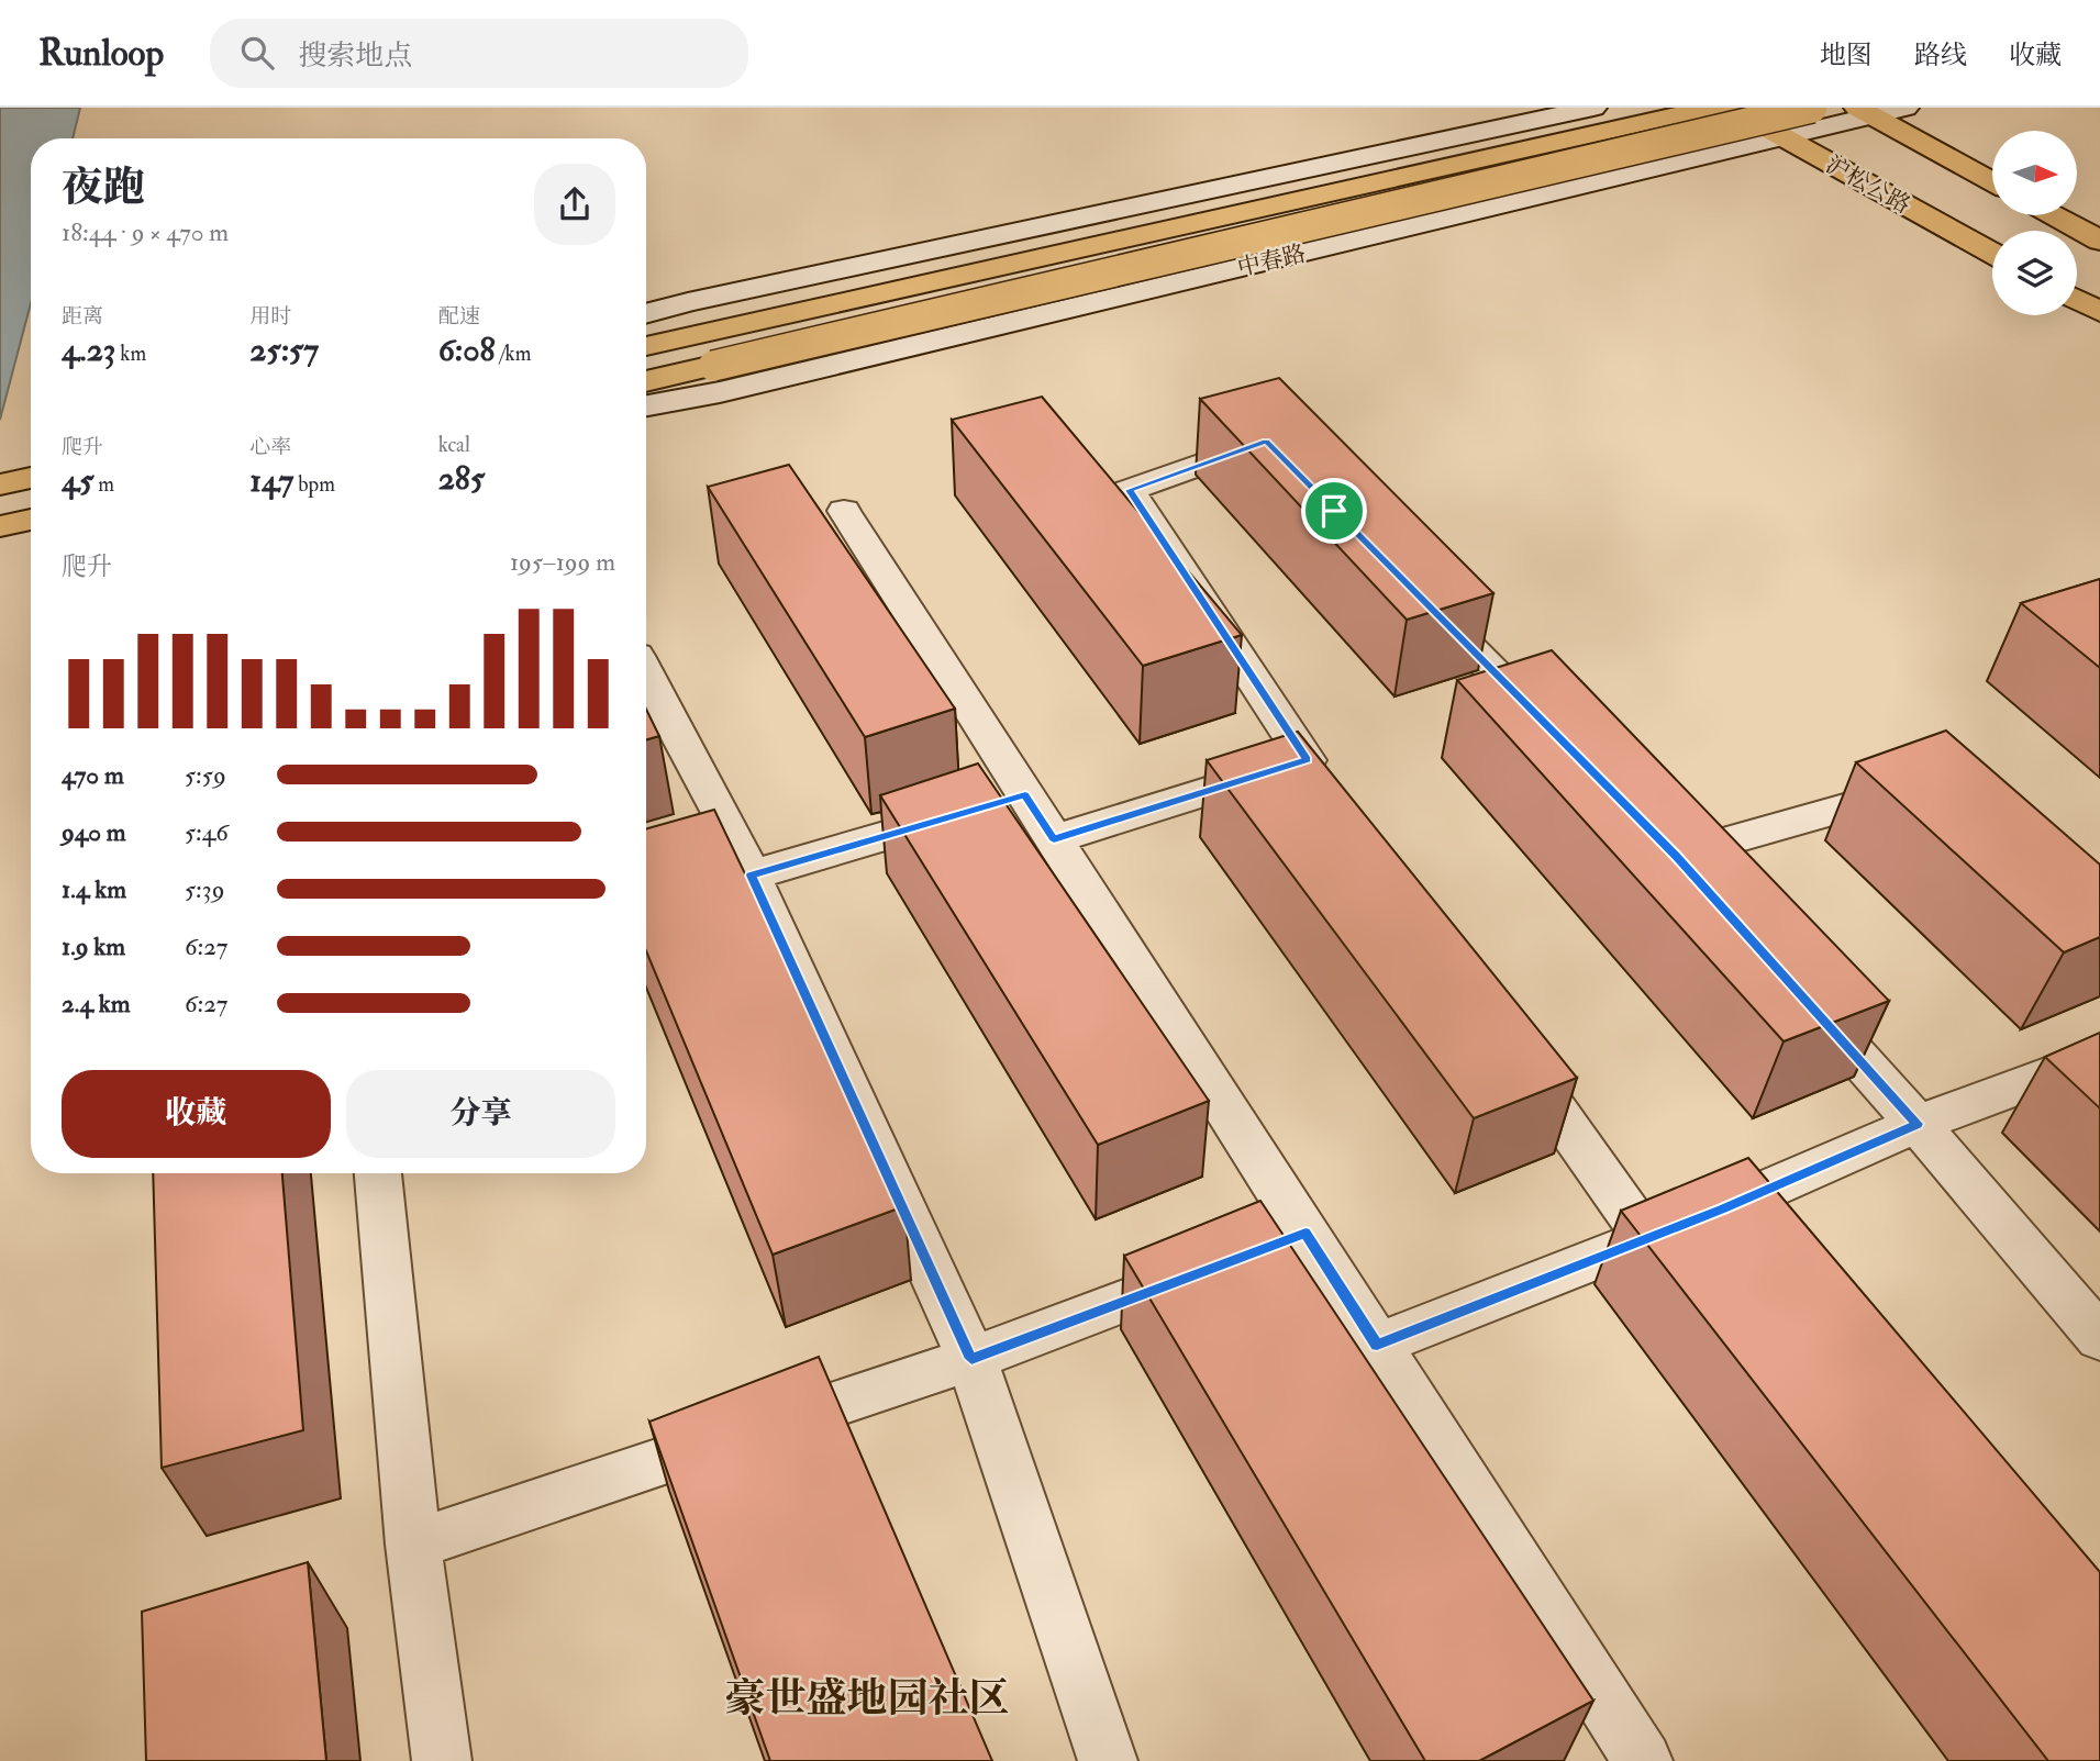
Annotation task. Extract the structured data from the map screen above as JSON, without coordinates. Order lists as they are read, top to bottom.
{
  "streets": {
    "main road": ["沪松公路", "中春路"]
  },
  "crossings": [
    ["沪松公路", "中春路"]
  ],
  "districts": ["豪世盛地园社区"],
  "north": "right",
  "page": {
    "header": "Runloop",
    "search": "搜索地点",
    "nav": ["地图", "路线", "收藏"],
    "heading": ["夜跑", "18:44 · 9 × 470 m"],
    "stats": [
      ["距离", "4.23 km"],
      ["用时", "25:57"],
      ["配速", "6:08 /km"],
      ["爬升", "45 m"],
      ["心率", "147 bpm"],
      ["kcal", "285"]
    ],
    "chart": ["爬升", "195–199 m"],
    "list": [
      {
        "name": "470 m",
        "note": "5:59"
      },
      {
        "name": "940 m",
        "note": "5:46"
      },
      {
        "name": "1.4 km",
        "note": "5:39"
      },
      {
        "name": "1.9 km",
        "note": "6:27"
      },
      {
        "name": "2.4 km",
        "note": "6:27"
      }
    ],
    "buttons": ["收藏", "分享"]
  }
}
